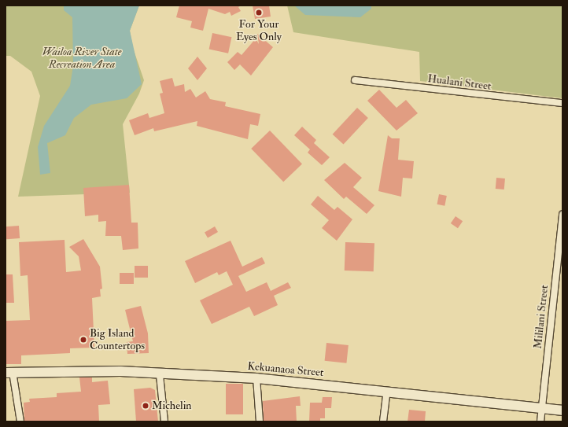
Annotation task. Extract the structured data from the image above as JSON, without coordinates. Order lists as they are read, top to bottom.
{
  "streets": {
    "street": ["Hualani Street", "Mililani Street", "Kekuanaoa Street"]
  },
  "crossings": [
    ["Mililani Street", "Kekuanaoa Street"]
  ],
  "parks": ["Wailoa River State Recreation Area"],
  "places": ["For Your Eyes Only", "Big Island Countertops", "Michelin"]
}
